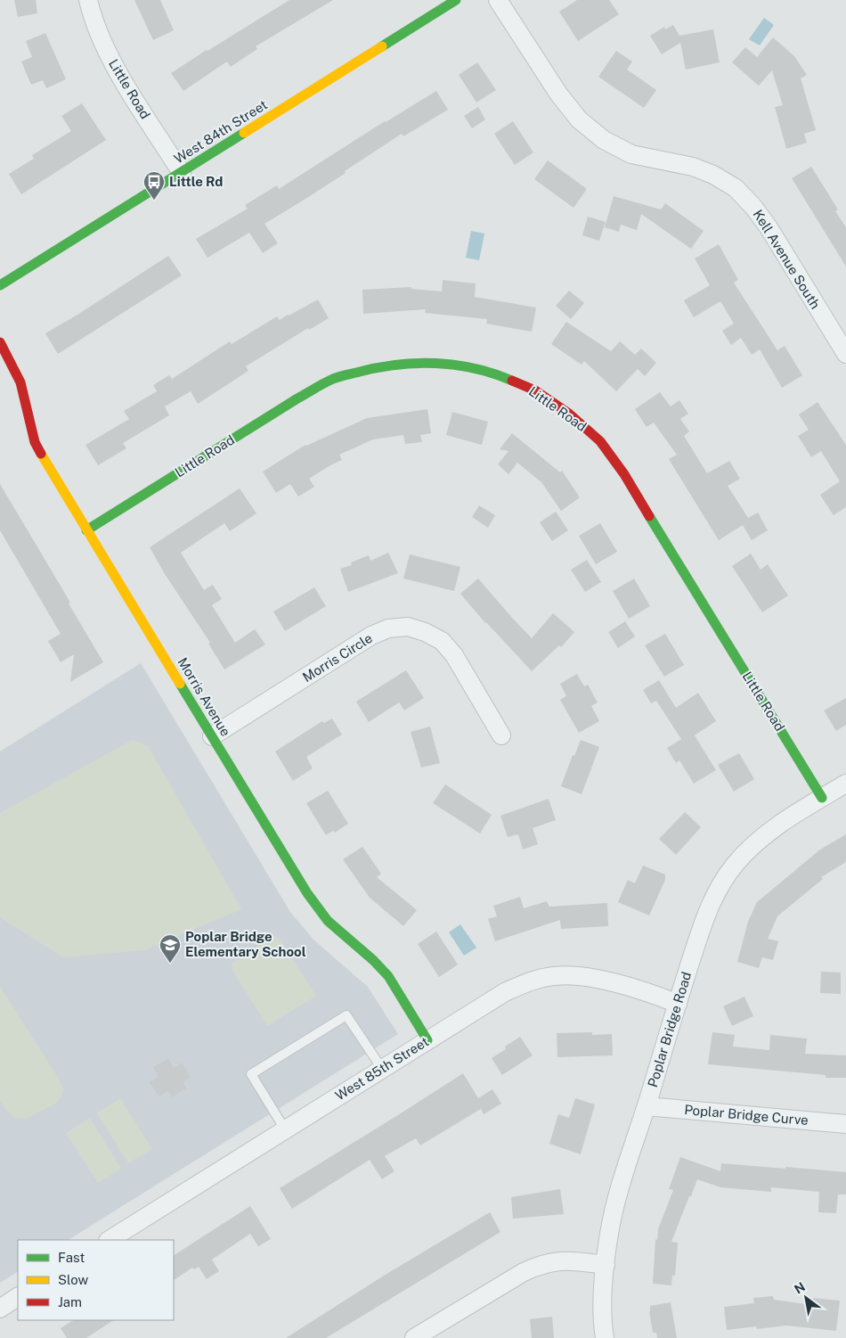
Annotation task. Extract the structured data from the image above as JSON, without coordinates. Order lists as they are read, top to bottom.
{
  "streets": {
    "street": [
      "Little Road",
      "West 84th Street",
      "Kell Avenue South",
      "Morris Circle",
      "Morris Avenue",
      "Poplar Bridge Road",
      "West 85th Street",
      "Poplar Bridge Curve"
    ]
  },
  "crossings": [
    ["Little Road", "West 84th Street"],
    ["Little Road", "Morris Avenue"],
    ["Little Road", "Poplar Bridge Road"],
    ["Morris Circle", "Morris Avenue"],
    ["Morris Avenue", "West 85th Street"],
    ["Poplar Bridge Road", "West 85th Street"],
    ["Poplar Bridge Road", "Poplar Bridge Curve"]
  ],
  "places": {
    "bus stop": ["Little Rd"],
    "school or university": ["Poplar Bridge Elementary School"]
  },
  "legend": ["Fast", "Slow", "Jam"],
  "north": "top left"
}
